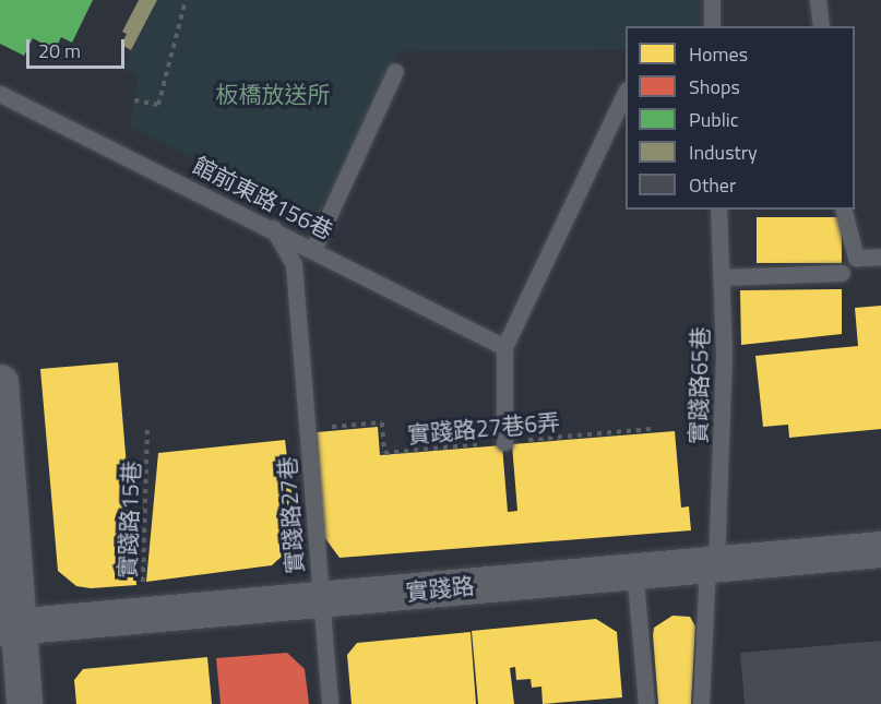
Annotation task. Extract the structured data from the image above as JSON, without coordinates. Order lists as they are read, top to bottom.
{
  "streets": {
    "street": ["實踐路"],
    "lane": ["館前東路156巷", "實踐路65巷", "實踐路27巷"],
    "path": ["實踐路27巷6弄", "實踐路15巷"]
  },
  "crossings": [
    ["館前東路156巷", "實踐路27巷"],
    ["實踐路65巷", "實踐路"],
    ["實踐路27巷6弄", "實踐路27巷"],
    ["實踐路27巷", "實踐路"],
    ["實踐路15巷", "實踐路"]
  ],
  "parks": ["板橋放送所"],
  "legend": [
    "Homes",
    "Shops",
    "Public",
    "Industry",
    "Other"
  ],
  "scale_bar": "20 m"
}
